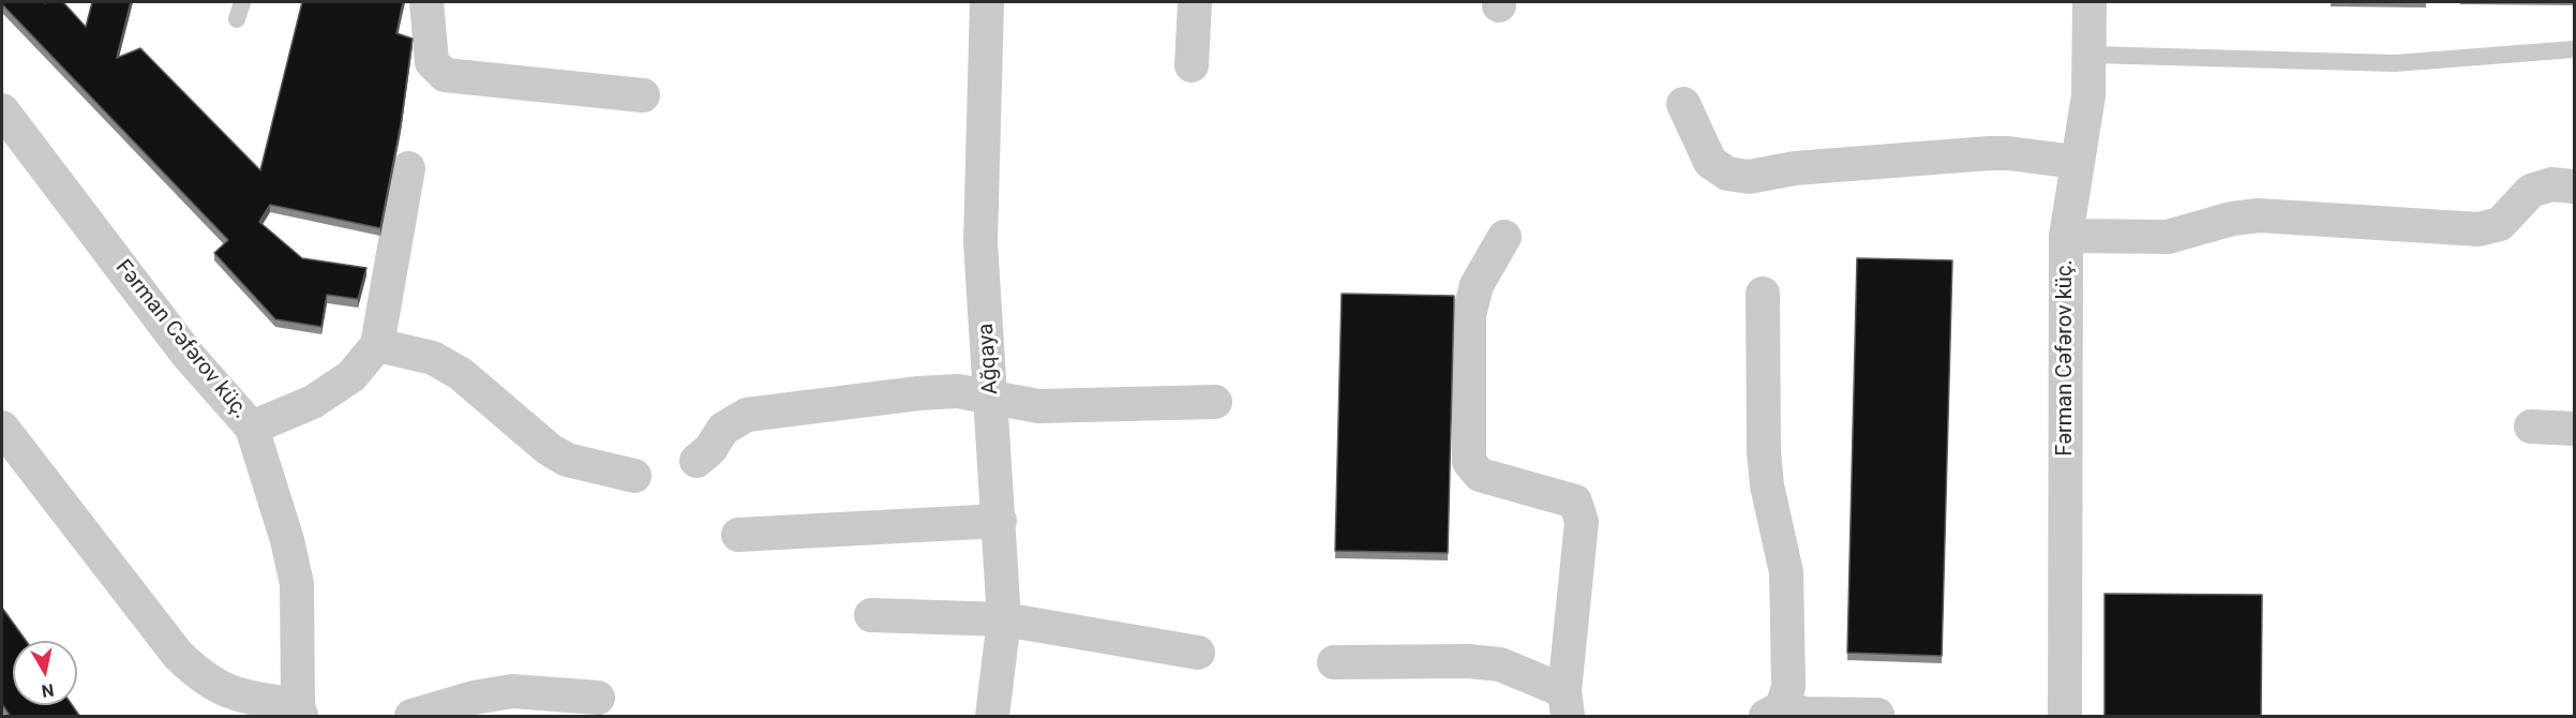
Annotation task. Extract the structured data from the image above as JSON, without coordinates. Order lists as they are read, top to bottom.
{
  "streets": {
    "street": ["Fərman Cəfərov küç.", "Ağqaya"]
  },
  "north": "bottom"
}
